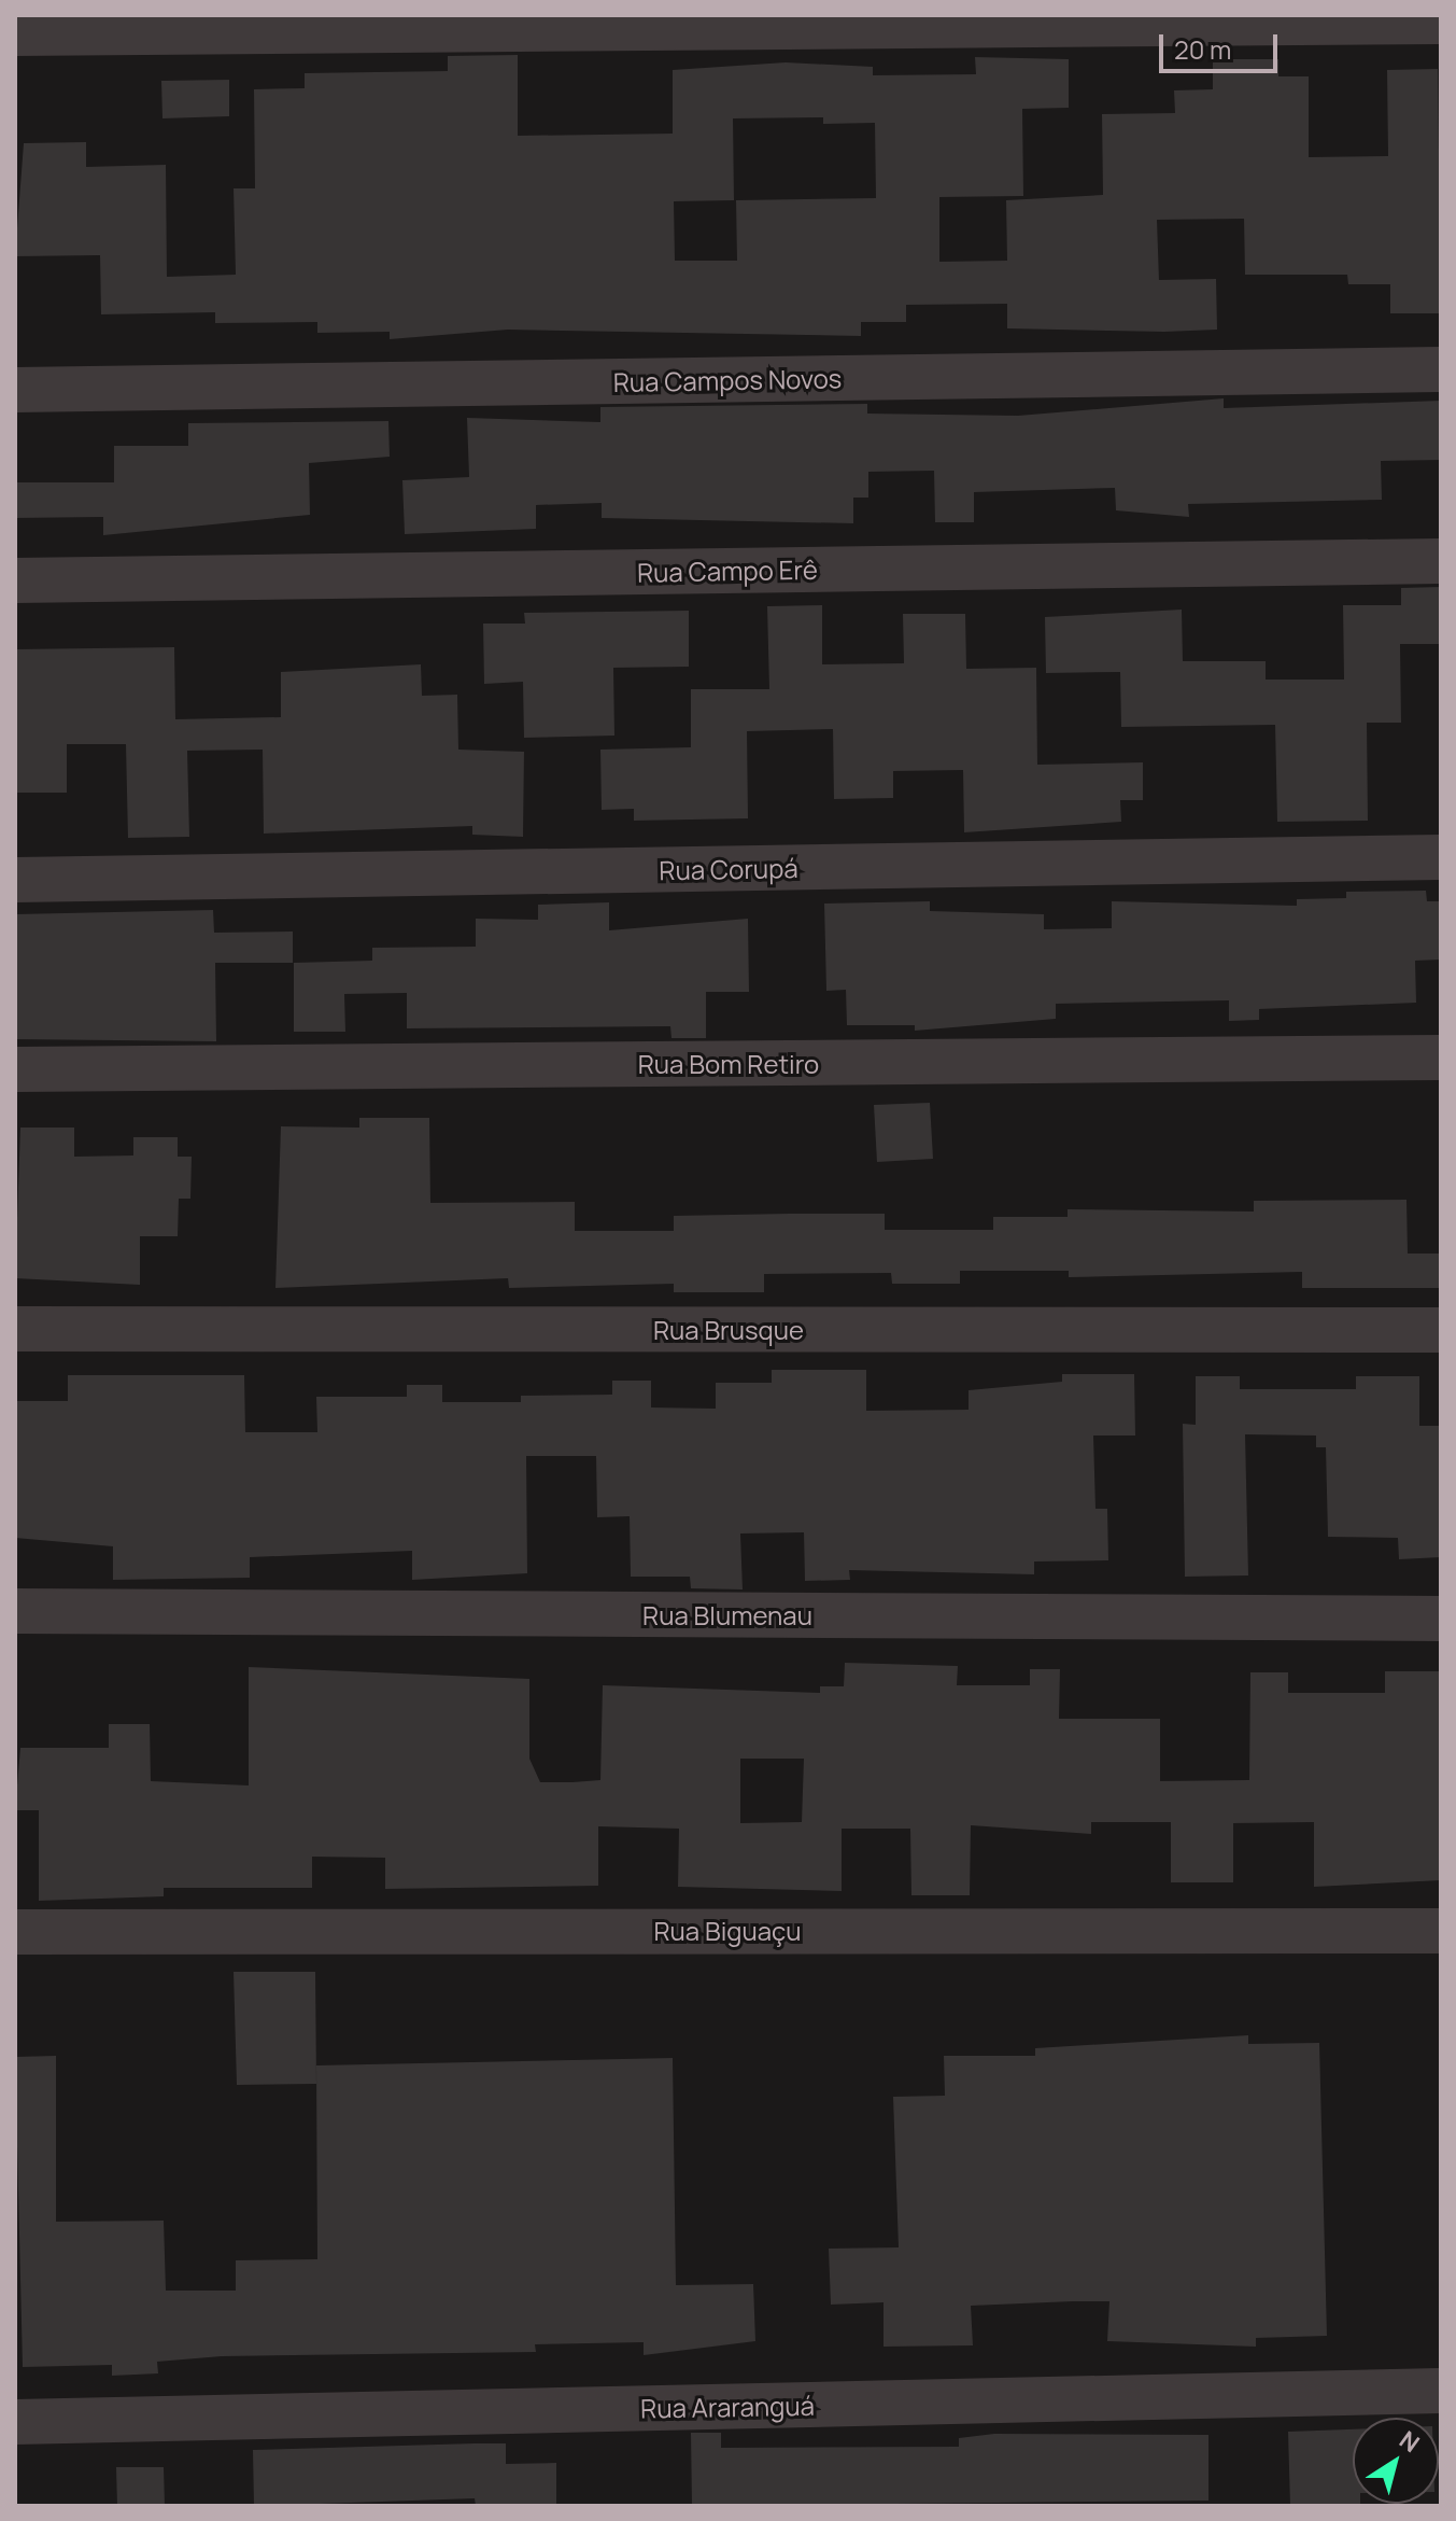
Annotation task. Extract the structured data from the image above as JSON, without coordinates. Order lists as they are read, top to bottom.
{
  "streets": {
    "street": [
      "Rua Campos Novos",
      "Rua Campo Erê",
      "Rua Corupá",
      "Rua Bom Retiro",
      "Rua Brusque",
      "Rua Blumenau",
      "Rua Biguaçu",
      "Rua Araranguá"
    ]
  },
  "scale_bar": "20 m",
  "north": "top right"
}
